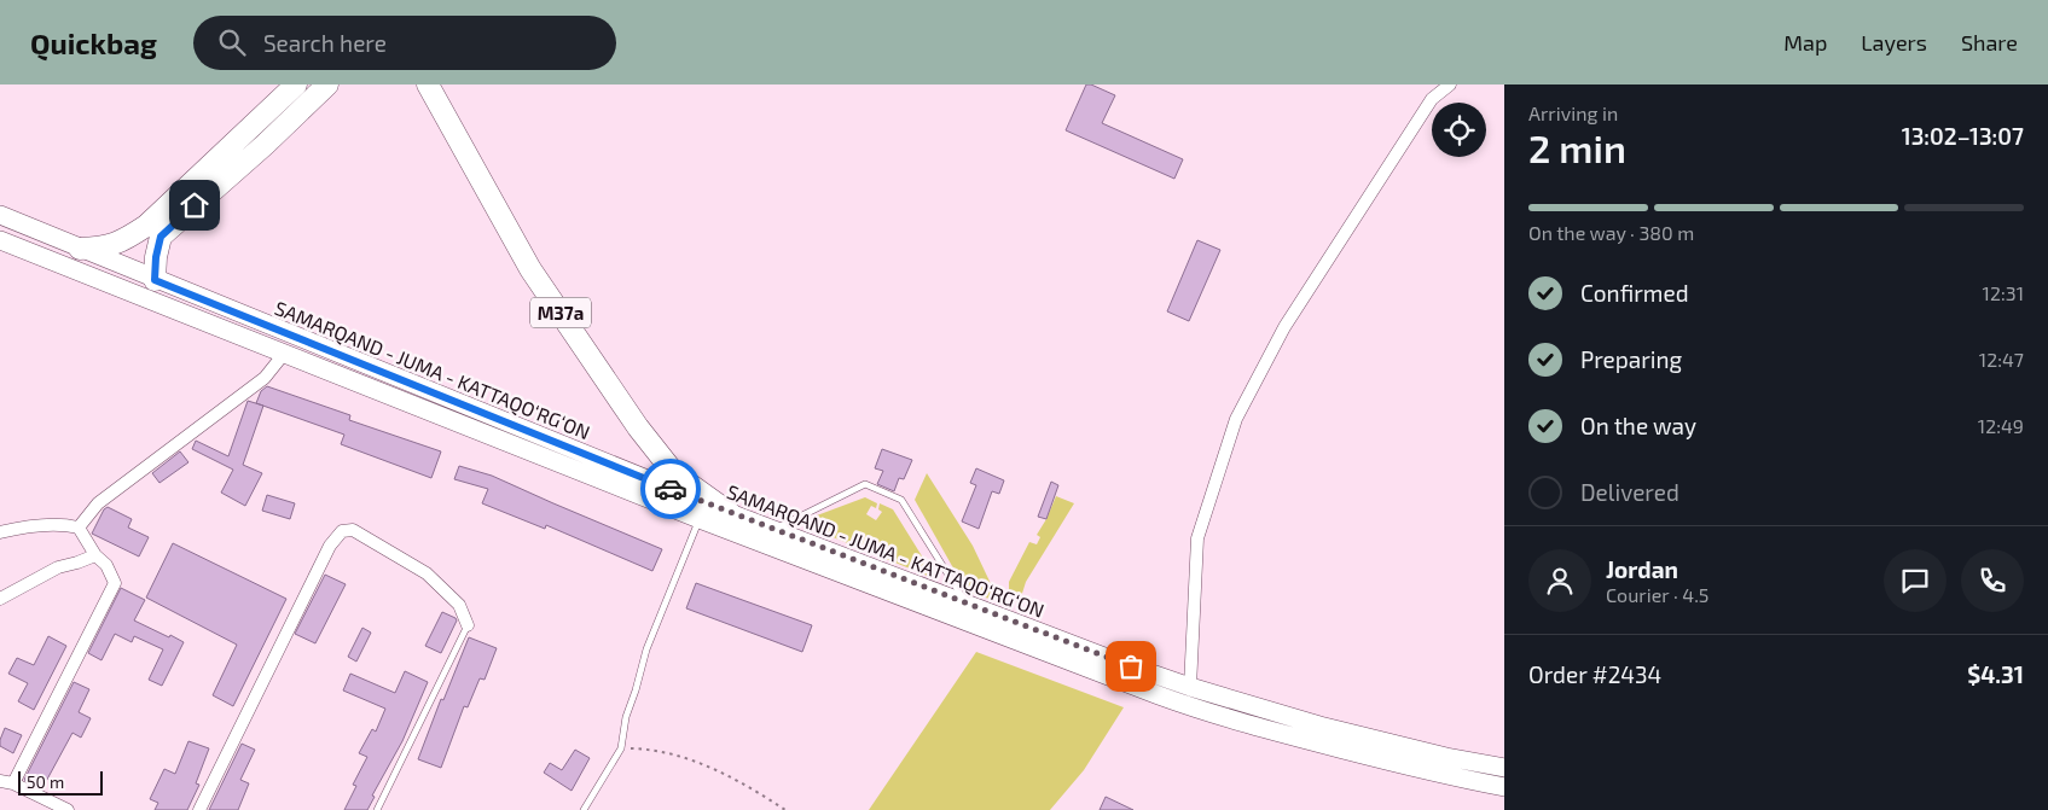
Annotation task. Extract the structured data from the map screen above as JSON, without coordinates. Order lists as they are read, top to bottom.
{
  "streets": {
    "highway": ["M37a"],
    "main road": ["SAMARQAND - JUMA - KATTAQO‘RG‘ON"]
  },
  "crossings": [
    ["M37a", "SAMARQAND - JUMA - KATTAQO‘RG‘ON"]
  ],
  "scale_bar": "50 m",
  "page": {
    "header": "Quickbag",
    "search": "Search here",
    "nav": ["Map", "Layers", "Share"],
    "heading": ["2 min", "Arriving in", "13:02–13:07"],
    "panel": [
      "Jordan",
      "Courier · 4.5",
      "Order #2434",
      "$4.31"
    ],
    "bar": "On the way · 380 m",
    "list": [
      ["Confirmed", "12:31"],
      ["Preparing", "12:47"],
      ["On the way", "12:49"],
      "Delivered"
    ],
    "scale": "50 m"
  }
}
